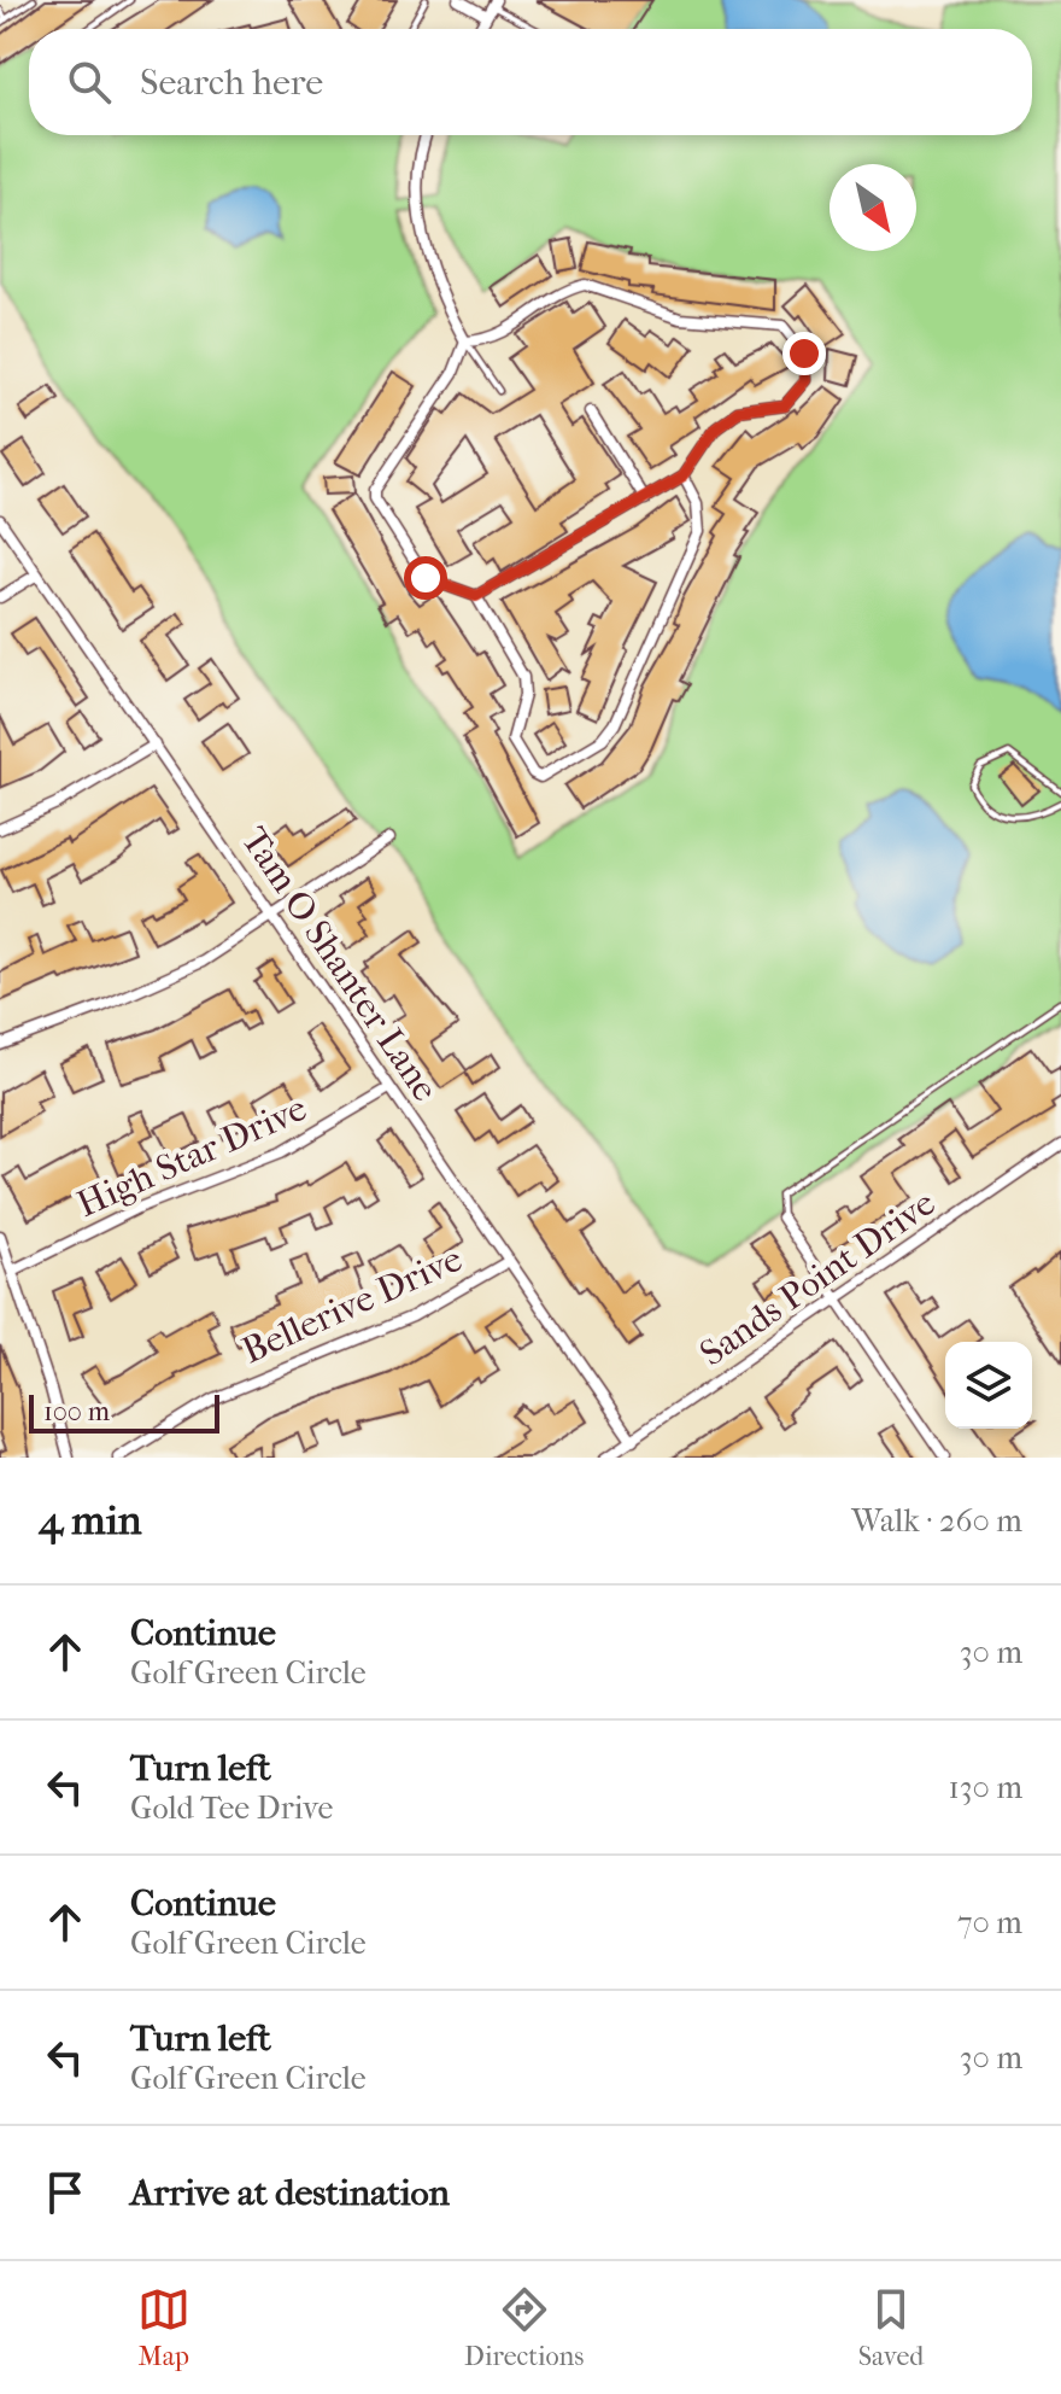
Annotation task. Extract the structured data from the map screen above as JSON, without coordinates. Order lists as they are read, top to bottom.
{
  "streets": {
    "street": [
      "Tam O Shanter Lane",
      "High Star Drive",
      "Sands Point Drive",
      "Bellerive Drive"
    ]
  },
  "crossings": [
    ["Tam O Shanter Lane", "High Star Drive"],
    ["Tam O Shanter Lane", "Sands Point Drive"],
    ["Tam O Shanter Lane", "Bellerive Drive"]
  ],
  "scale_bar": "100 m",
  "north": "bottom right",
  "page": {
    "search": "Search here",
    "scale": "100 m",
    "heading": ["4 min", "Walk · 260 m"],
    "list": [
      ["Continue", "Golf Green Circle", "30 m"],
      ["Turn left", "Gold Tee Drive", "130 m"],
      ["Continue", "Golf Green Circle", "70 m"],
      ["Turn left", "Golf Green Circle", "30 m"],
      "Arrive at destination"
    ],
    "nav": ["Map", "Directions", "Saved"]
  }
}
